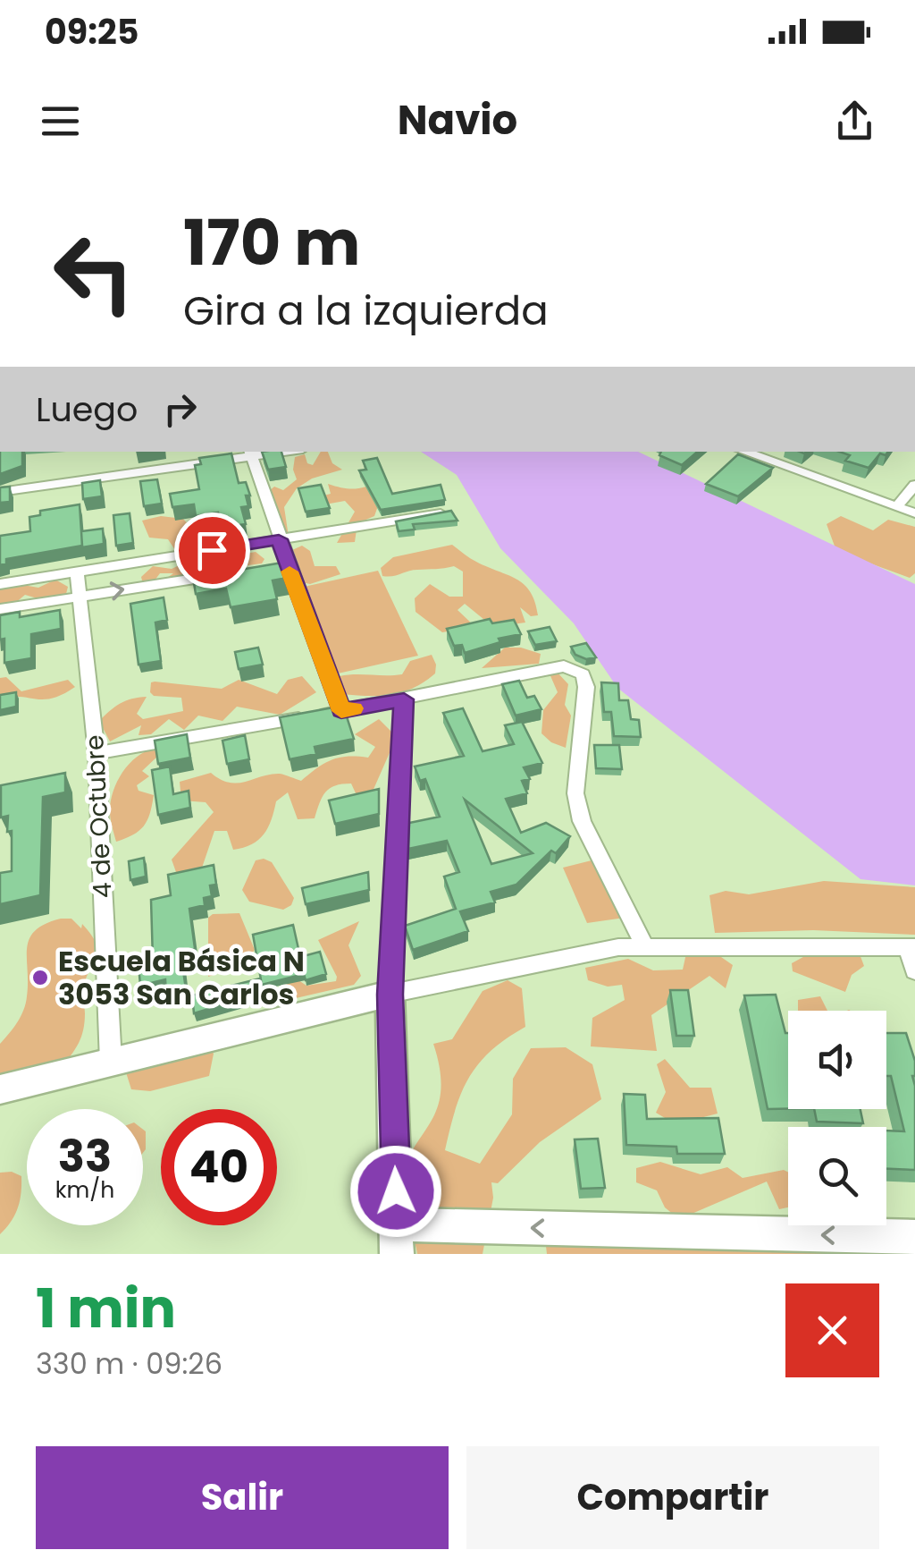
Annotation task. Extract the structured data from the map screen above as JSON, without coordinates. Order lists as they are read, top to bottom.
{
  "streets": {
    "street": ["4 de Octubre"]
  },
  "places": ["Escuela Básica N 3053 San Carlos"],
  "page": {
    "status": "09:25",
    "header": "Navio",
    "turn": ["170 m", "Gira a la izquierda"],
    "then": "Luego",
    "speed": "33 km/h",
    "limit": "40",
    "heading": ["1 min", "330 m · 09:26"],
    "buttons": ["Salir", "Compartir"]
  }
}
